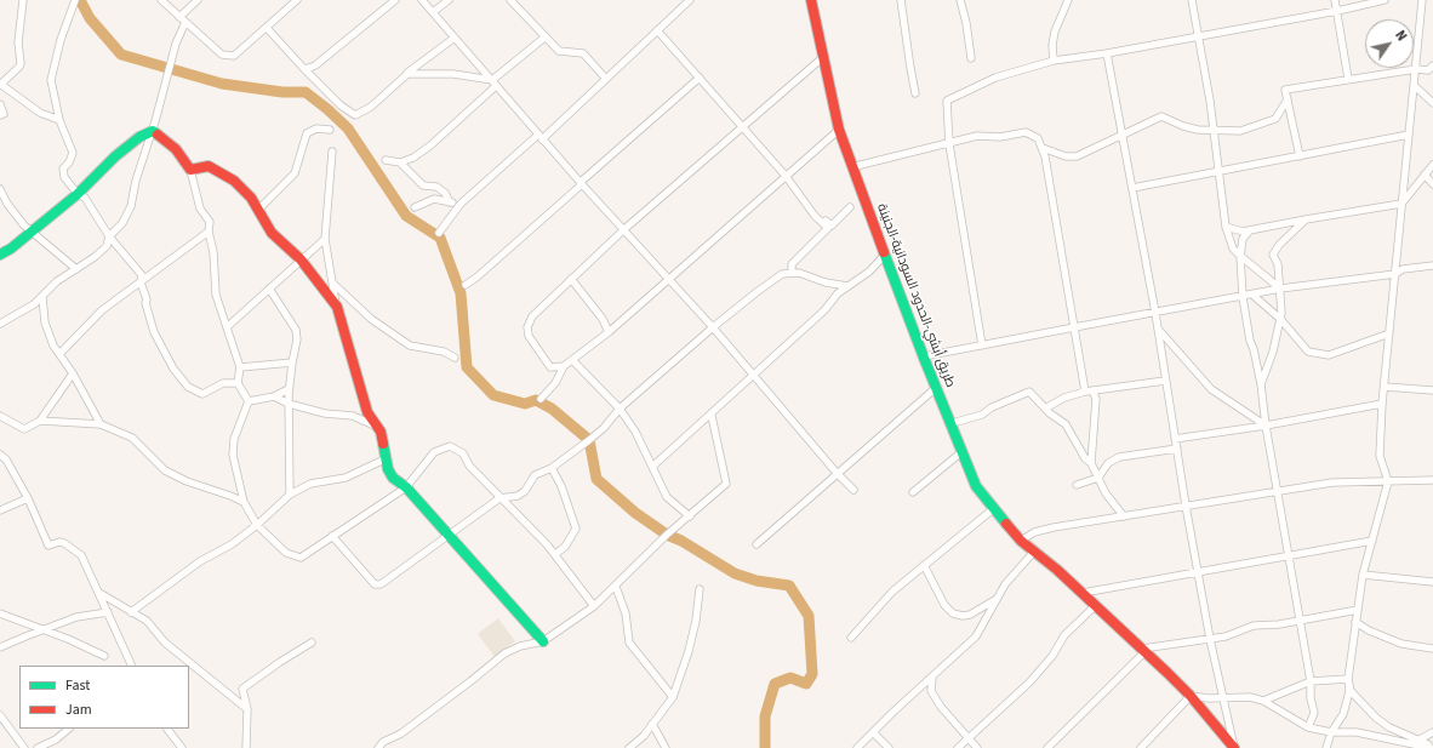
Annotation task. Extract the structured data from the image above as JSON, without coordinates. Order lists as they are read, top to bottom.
{
  "streets": {
    "main road": ["طريق أبشي-الحدود السودانية-الجنينة"]
  },
  "legend": ["Fast", "Jam"],
  "north": "top right"
}
